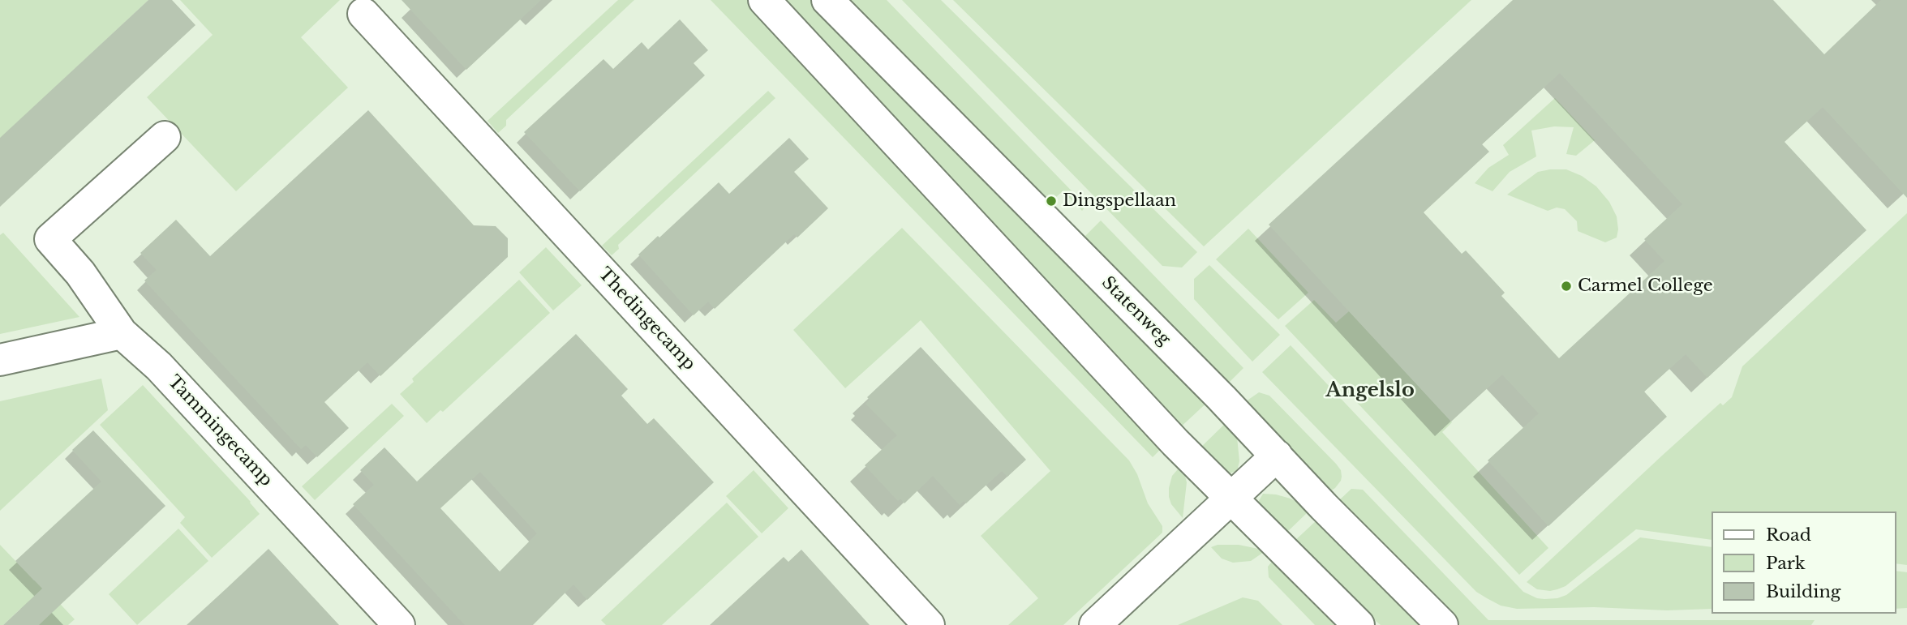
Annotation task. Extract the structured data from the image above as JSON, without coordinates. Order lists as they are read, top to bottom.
{
  "streets": {
    "street": ["Statenweg", "Thedingecamp", "Tammingecamp"]
  },
  "districts": ["Angelslo"],
  "places": ["Dingspellaan", "Carmel College"],
  "legend": ["Road", "Park", "Building"]
}
